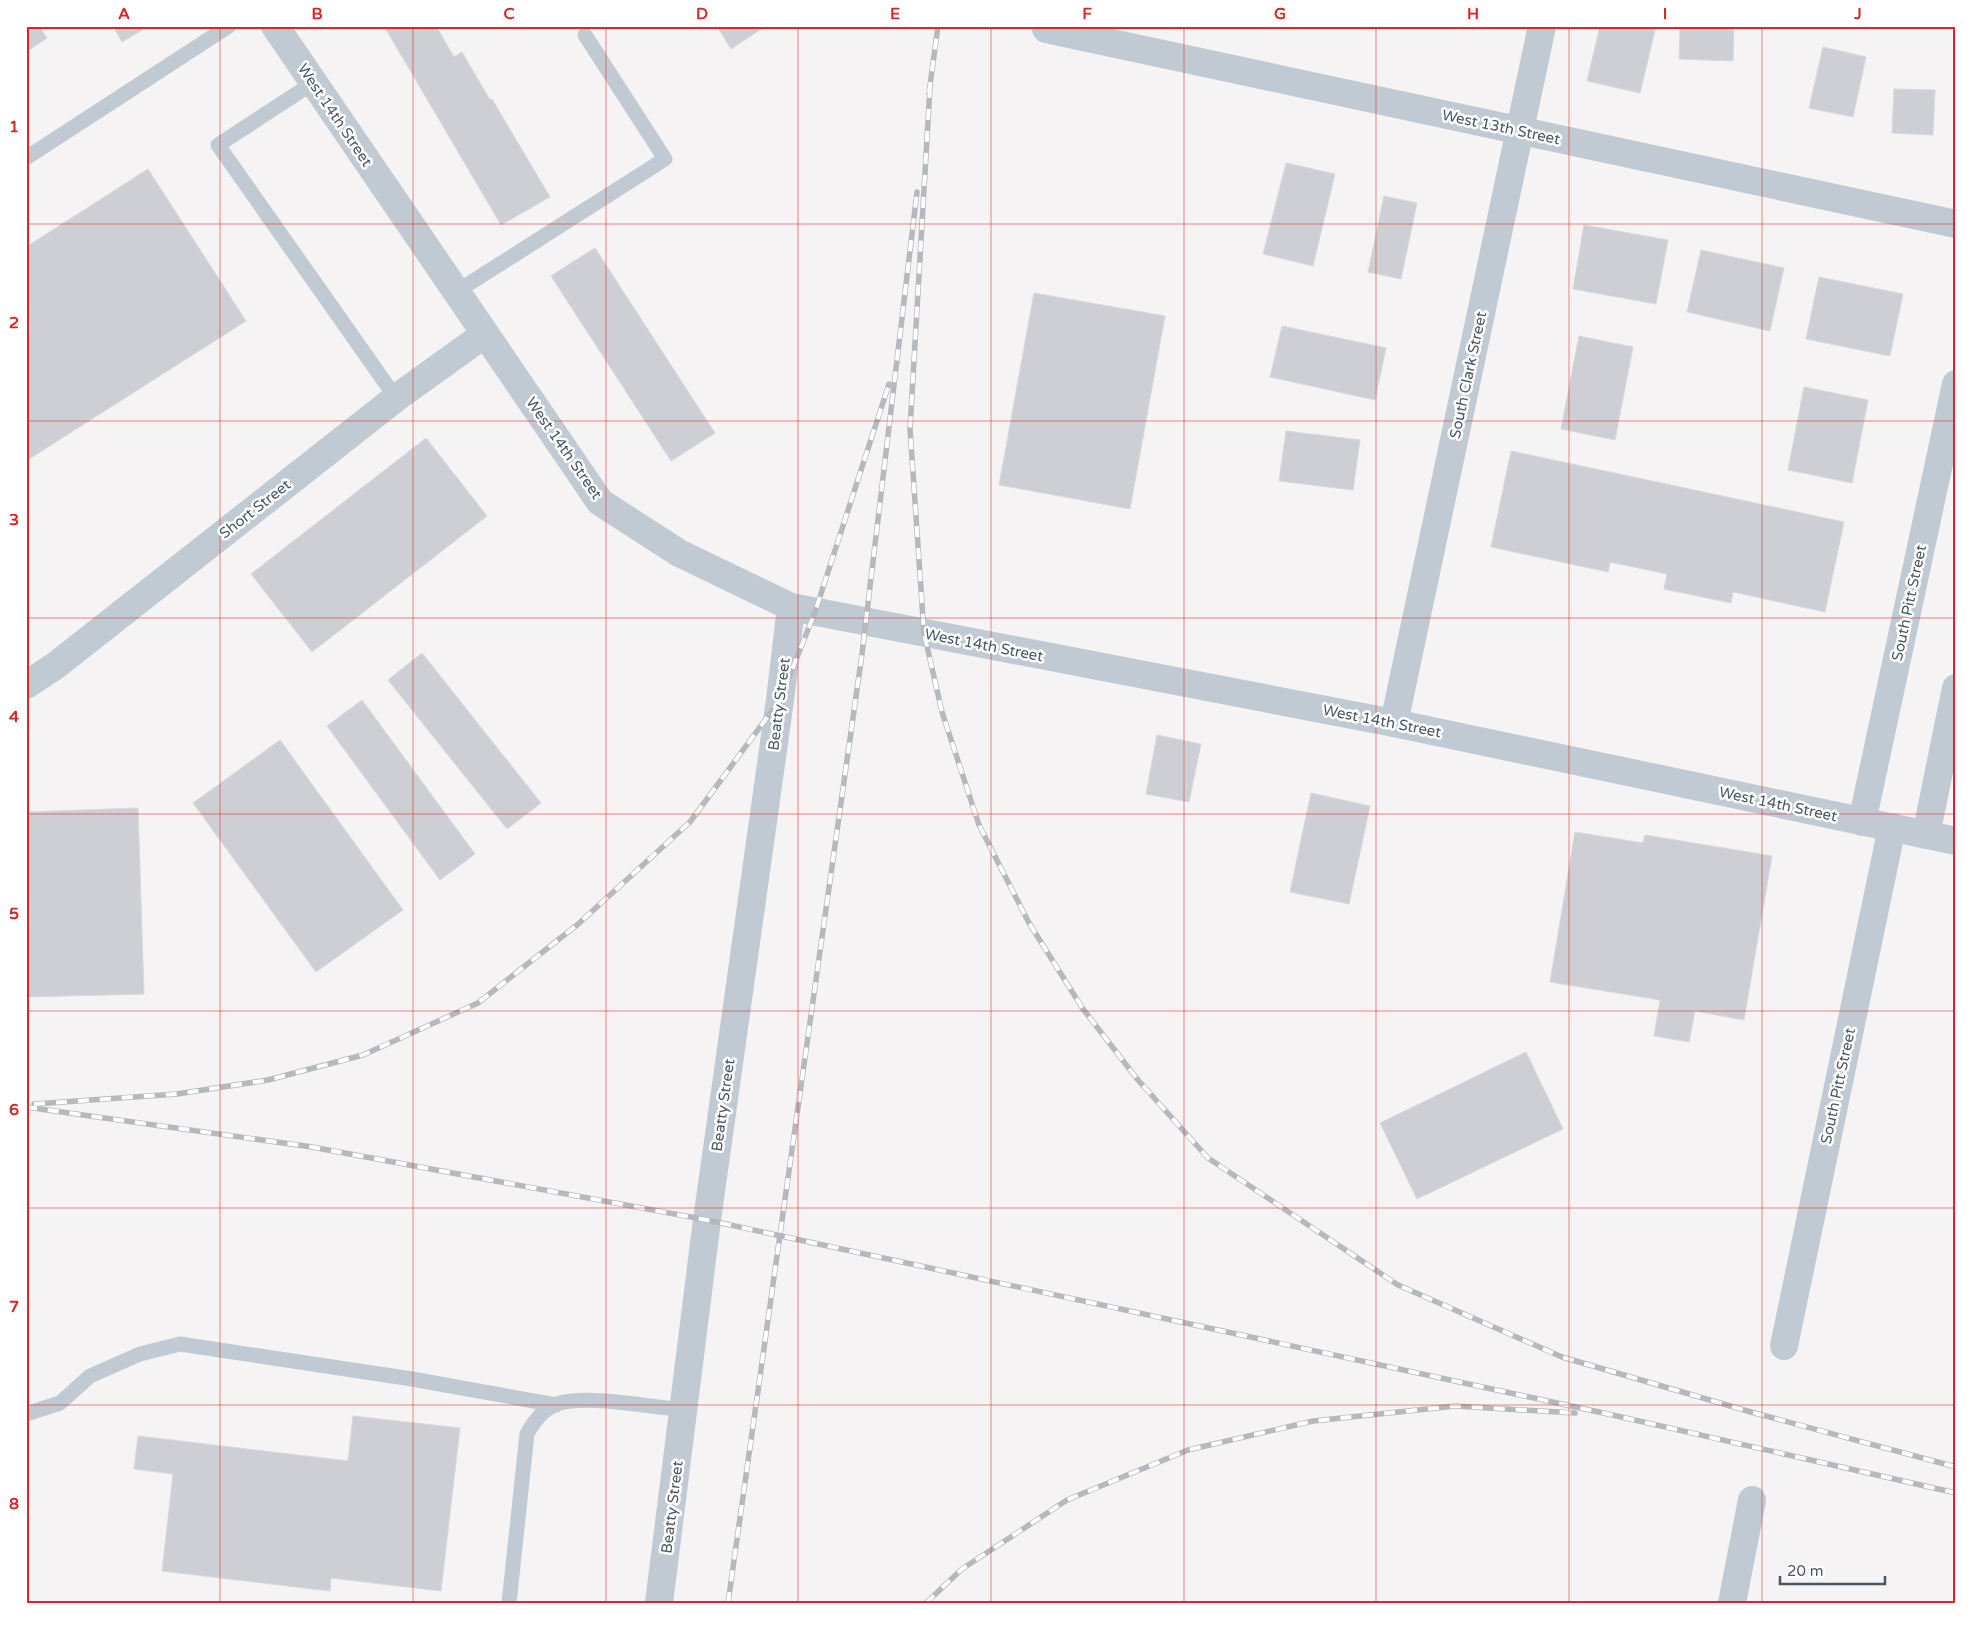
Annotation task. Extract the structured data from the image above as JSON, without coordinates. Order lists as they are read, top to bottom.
{
  "streets": {
    "street": [
      "West 14th Street",
      "West 13th Street",
      "South Clark Street",
      "Short Street",
      "South Pitt Street",
      "Beatty Street"
    ]
  },
  "crossings": [
    ["West 14th Street", "South Clark Street"],
    ["West 14th Street", "Short Street"],
    ["West 14th Street", "South Pitt Street"],
    ["West 14th Street", "Beatty Street"],
    ["West 13th Street", "South Clark Street"]
  ],
  "scale_bar": "20 m",
  "grid": {
    "columns": [
      "A",
      "B",
      "C",
      "D",
      "E",
      "F",
      "G",
      "H",
      "I",
      "J"
    ],
    "rows": [
      "1",
      "2",
      "3",
      "4",
      "5",
      "6",
      "7",
      "8"
    ]
  }
}
